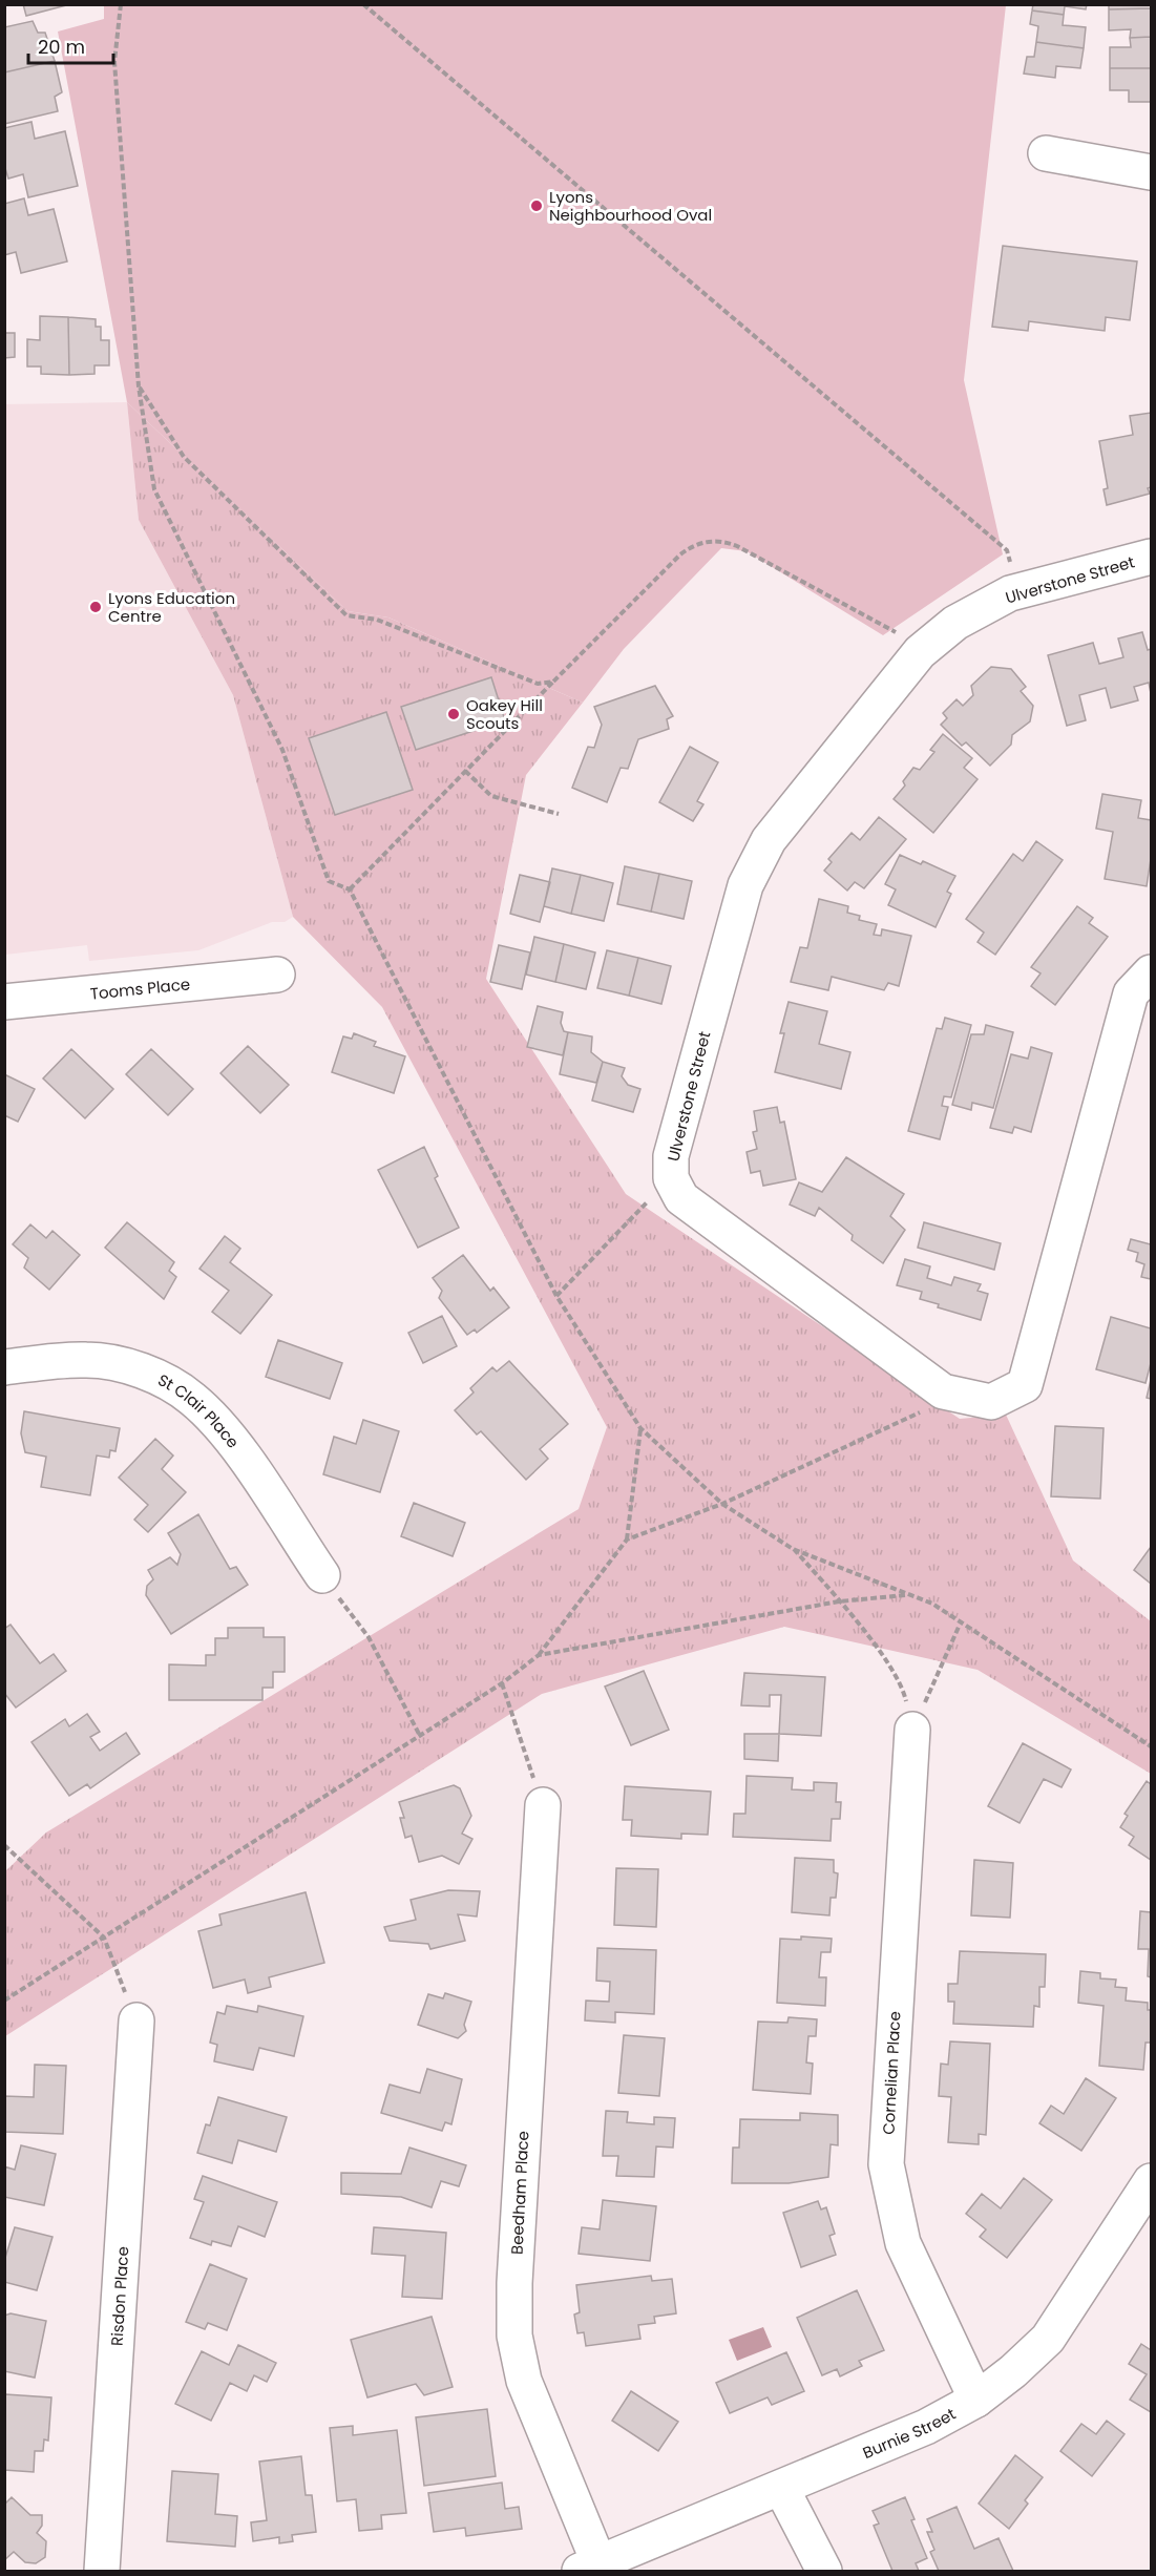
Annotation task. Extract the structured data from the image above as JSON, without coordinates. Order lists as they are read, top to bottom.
{
  "streets": {
    "street": [
      "Ulverstone Street",
      "Tooms Place",
      "St Clair Place",
      "Cornelian Place",
      "Beedham Place",
      "Risdon Place",
      "Burnie Street"
    ]
  },
  "crossings": [
    ["Cornelian Place", "Burnie Street"],
    ["Beedham Place", "Burnie Street"]
  ],
  "places": ["Lyons Neighbourhood Oval", "Lyons Education Centre", "Oakey Hill Scouts"],
  "scale_bar": "20 m"
}
